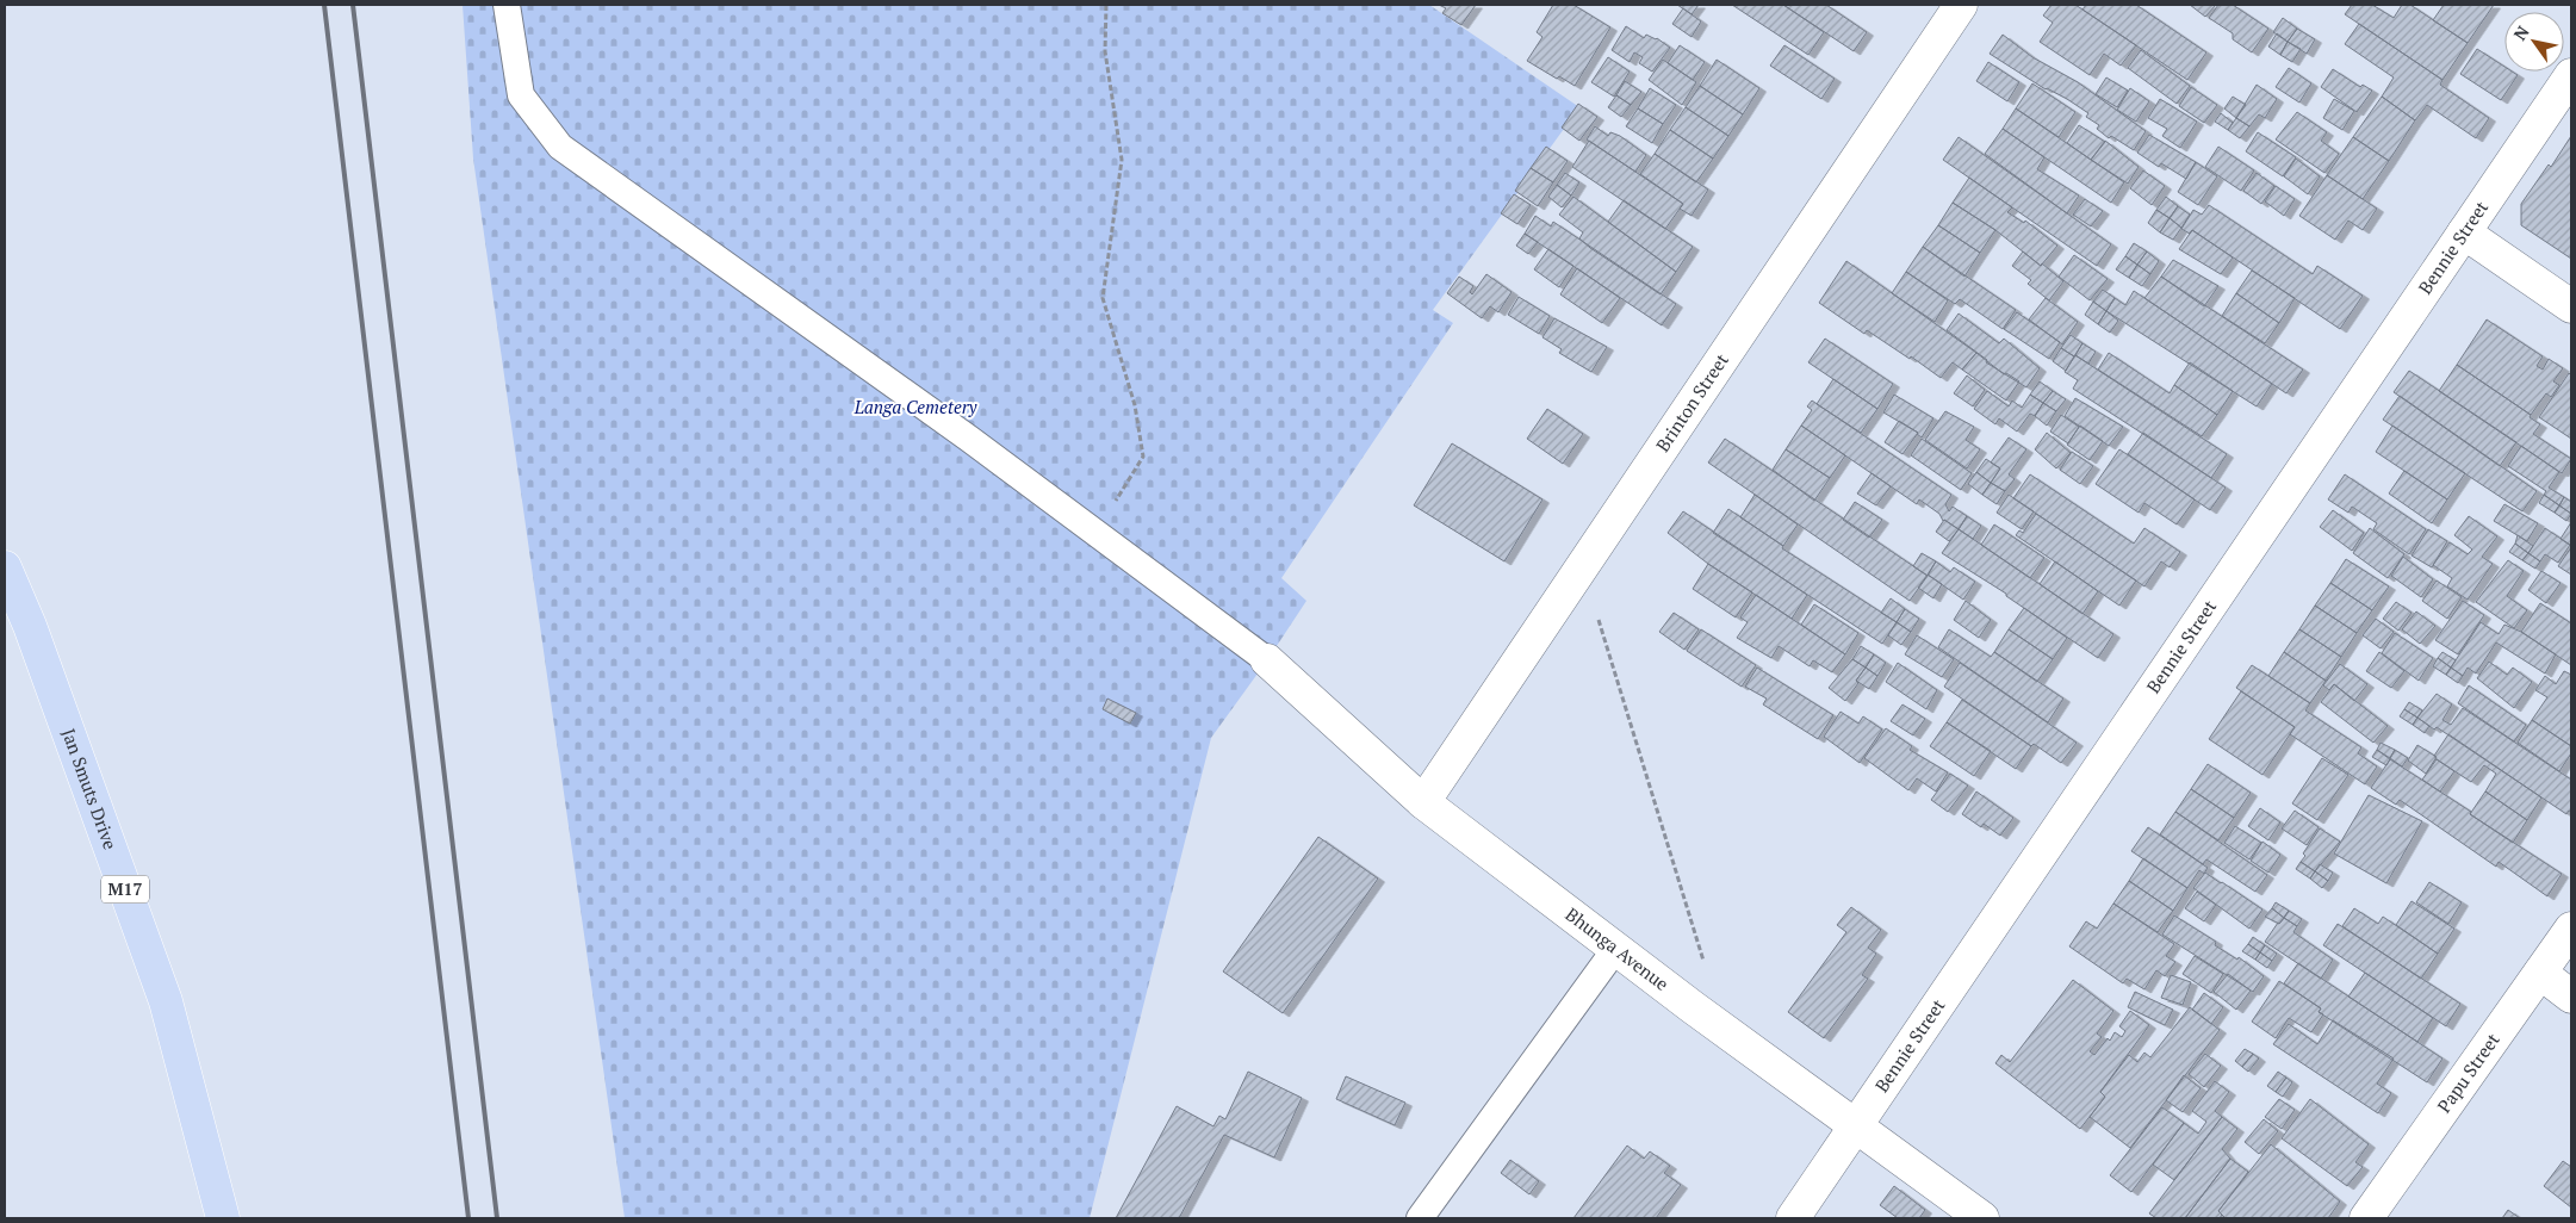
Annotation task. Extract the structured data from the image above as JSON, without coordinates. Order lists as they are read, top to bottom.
{
  "streets": {
    "main road": ["Jan Smuts Drive", "M17"],
    "street": [
      "Bennie Street",
      "Brinton Street",
      "Bhunga Avenue",
      "Papu Street"
    ]
  },
  "crossings": [
    ["Bennie Street", "Bhunga Avenue"],
    ["Brinton Street", "Bhunga Avenue"]
  ],
  "parks": ["Langa Cemetery"],
  "north": "top left"
}
